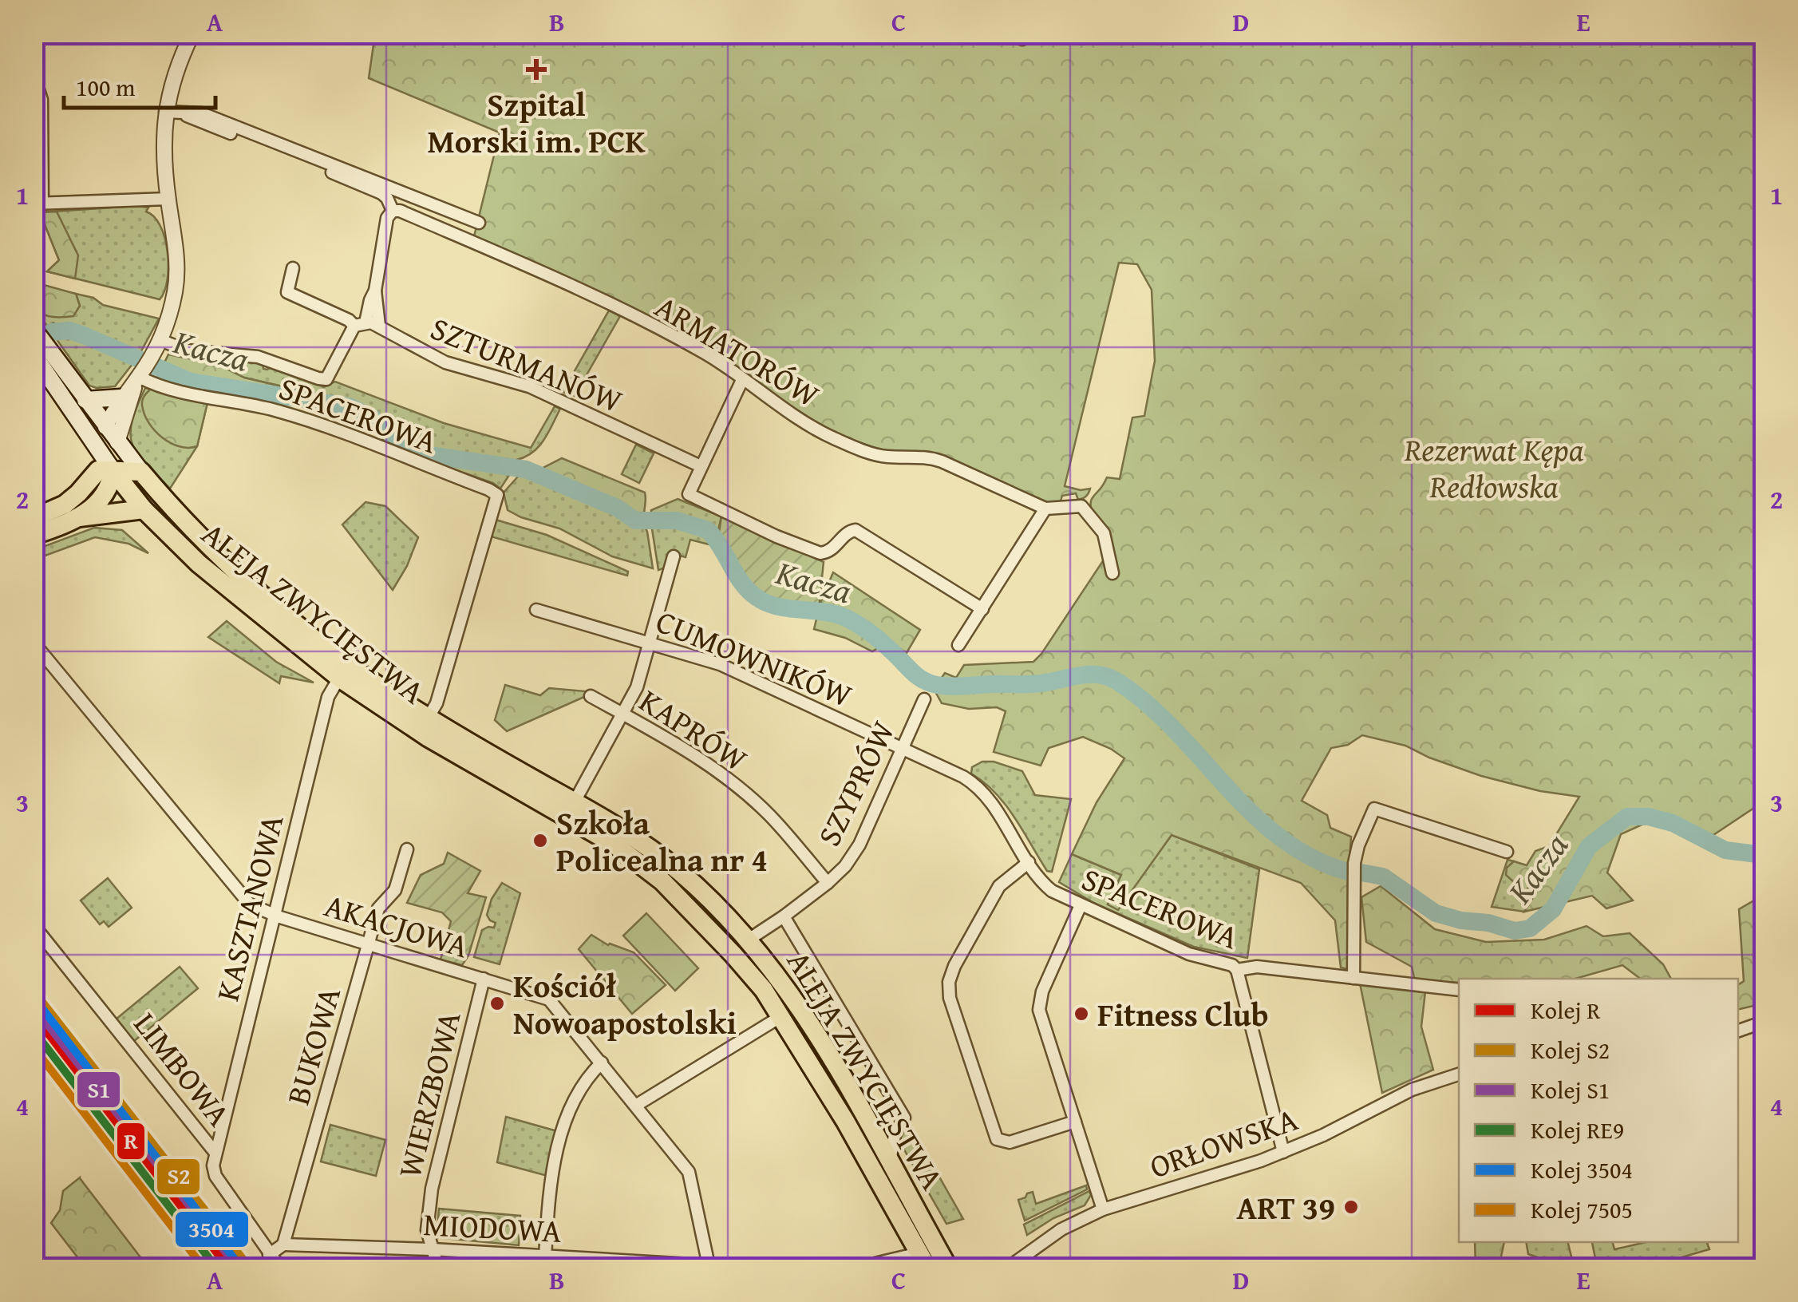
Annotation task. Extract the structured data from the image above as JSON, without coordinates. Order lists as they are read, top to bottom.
{
  "streets": {
    "main road": ["ALEJA ZWYCIĘSTWA"],
    "street": [
      "ARMATORÓW",
      "SZTURMANÓW",
      "SPACEROWA",
      "CUMOWNIKÓW",
      "KAPRÓW",
      "SZYPRÓW",
      "KASZTANOWA",
      "AKACJOWA",
      "BUKOWA",
      "LIMBOWA",
      "WIERZBOWA",
      "ORŁOWSKA",
      "MIODOWA"
    ]
  },
  "crossings": [
    ["SPACEROWA", "ALEJA ZWYCIĘSTWA"],
    ["SPACEROWA", "CUMOWNIKÓW"],
    ["SPACEROWA", "SZYPRÓW"],
    ["ALEJA ZWYCIĘSTWA", "SZYPRÓW"],
    ["ALEJA ZWYCIĘSTWA", "KASZTANOWA"],
    ["CUMOWNIKÓW", "SZYPRÓW"],
    ["KAPRÓW", "SZYPRÓW"],
    ["KASZTANOWA", "AKACJOWA"],
    ["KASZTANOWA", "LIMBOWA"],
    ["AKACJOWA", "BUKOWA"],
    ["AKACJOWA", "WIERZBOWA"],
    ["AKACJOWA", "MIODOWA"],
    ["BUKOWA", "MIODOWA"],
    ["WIERZBOWA", "MIODOWA"]
  ],
  "water": ["Kacza"],
  "parks": ["Rezerwat Kępa Redłowska"],
  "places": {
    "health": ["Szpital Morski im. PCK"],
    "other": [
      "Szkoła Policealna nr 4",
      "Kościół Nowoapostolski",
      "Fitness Club",
      "ART 39"
    ]
  },
  "lines": [
    "rail line S2",
    "rail line S1",
    "rail line 3504",
    "rail line R",
    "rail line RE9",
    "rail line 7505"
  ],
  "legend": [
    "Kolej R",
    "Kolej S2",
    "Kolej S1",
    "Kolej RE9",
    "Kolej 3504",
    "Kolej 7505"
  ],
  "scale_bar": "100 m",
  "grid": {
    "columns": [
      "A",
      "B",
      "C",
      "D",
      "E"
    ],
    "rows": [
      "1",
      "2",
      "3",
      "4"
    ]
  }
}
